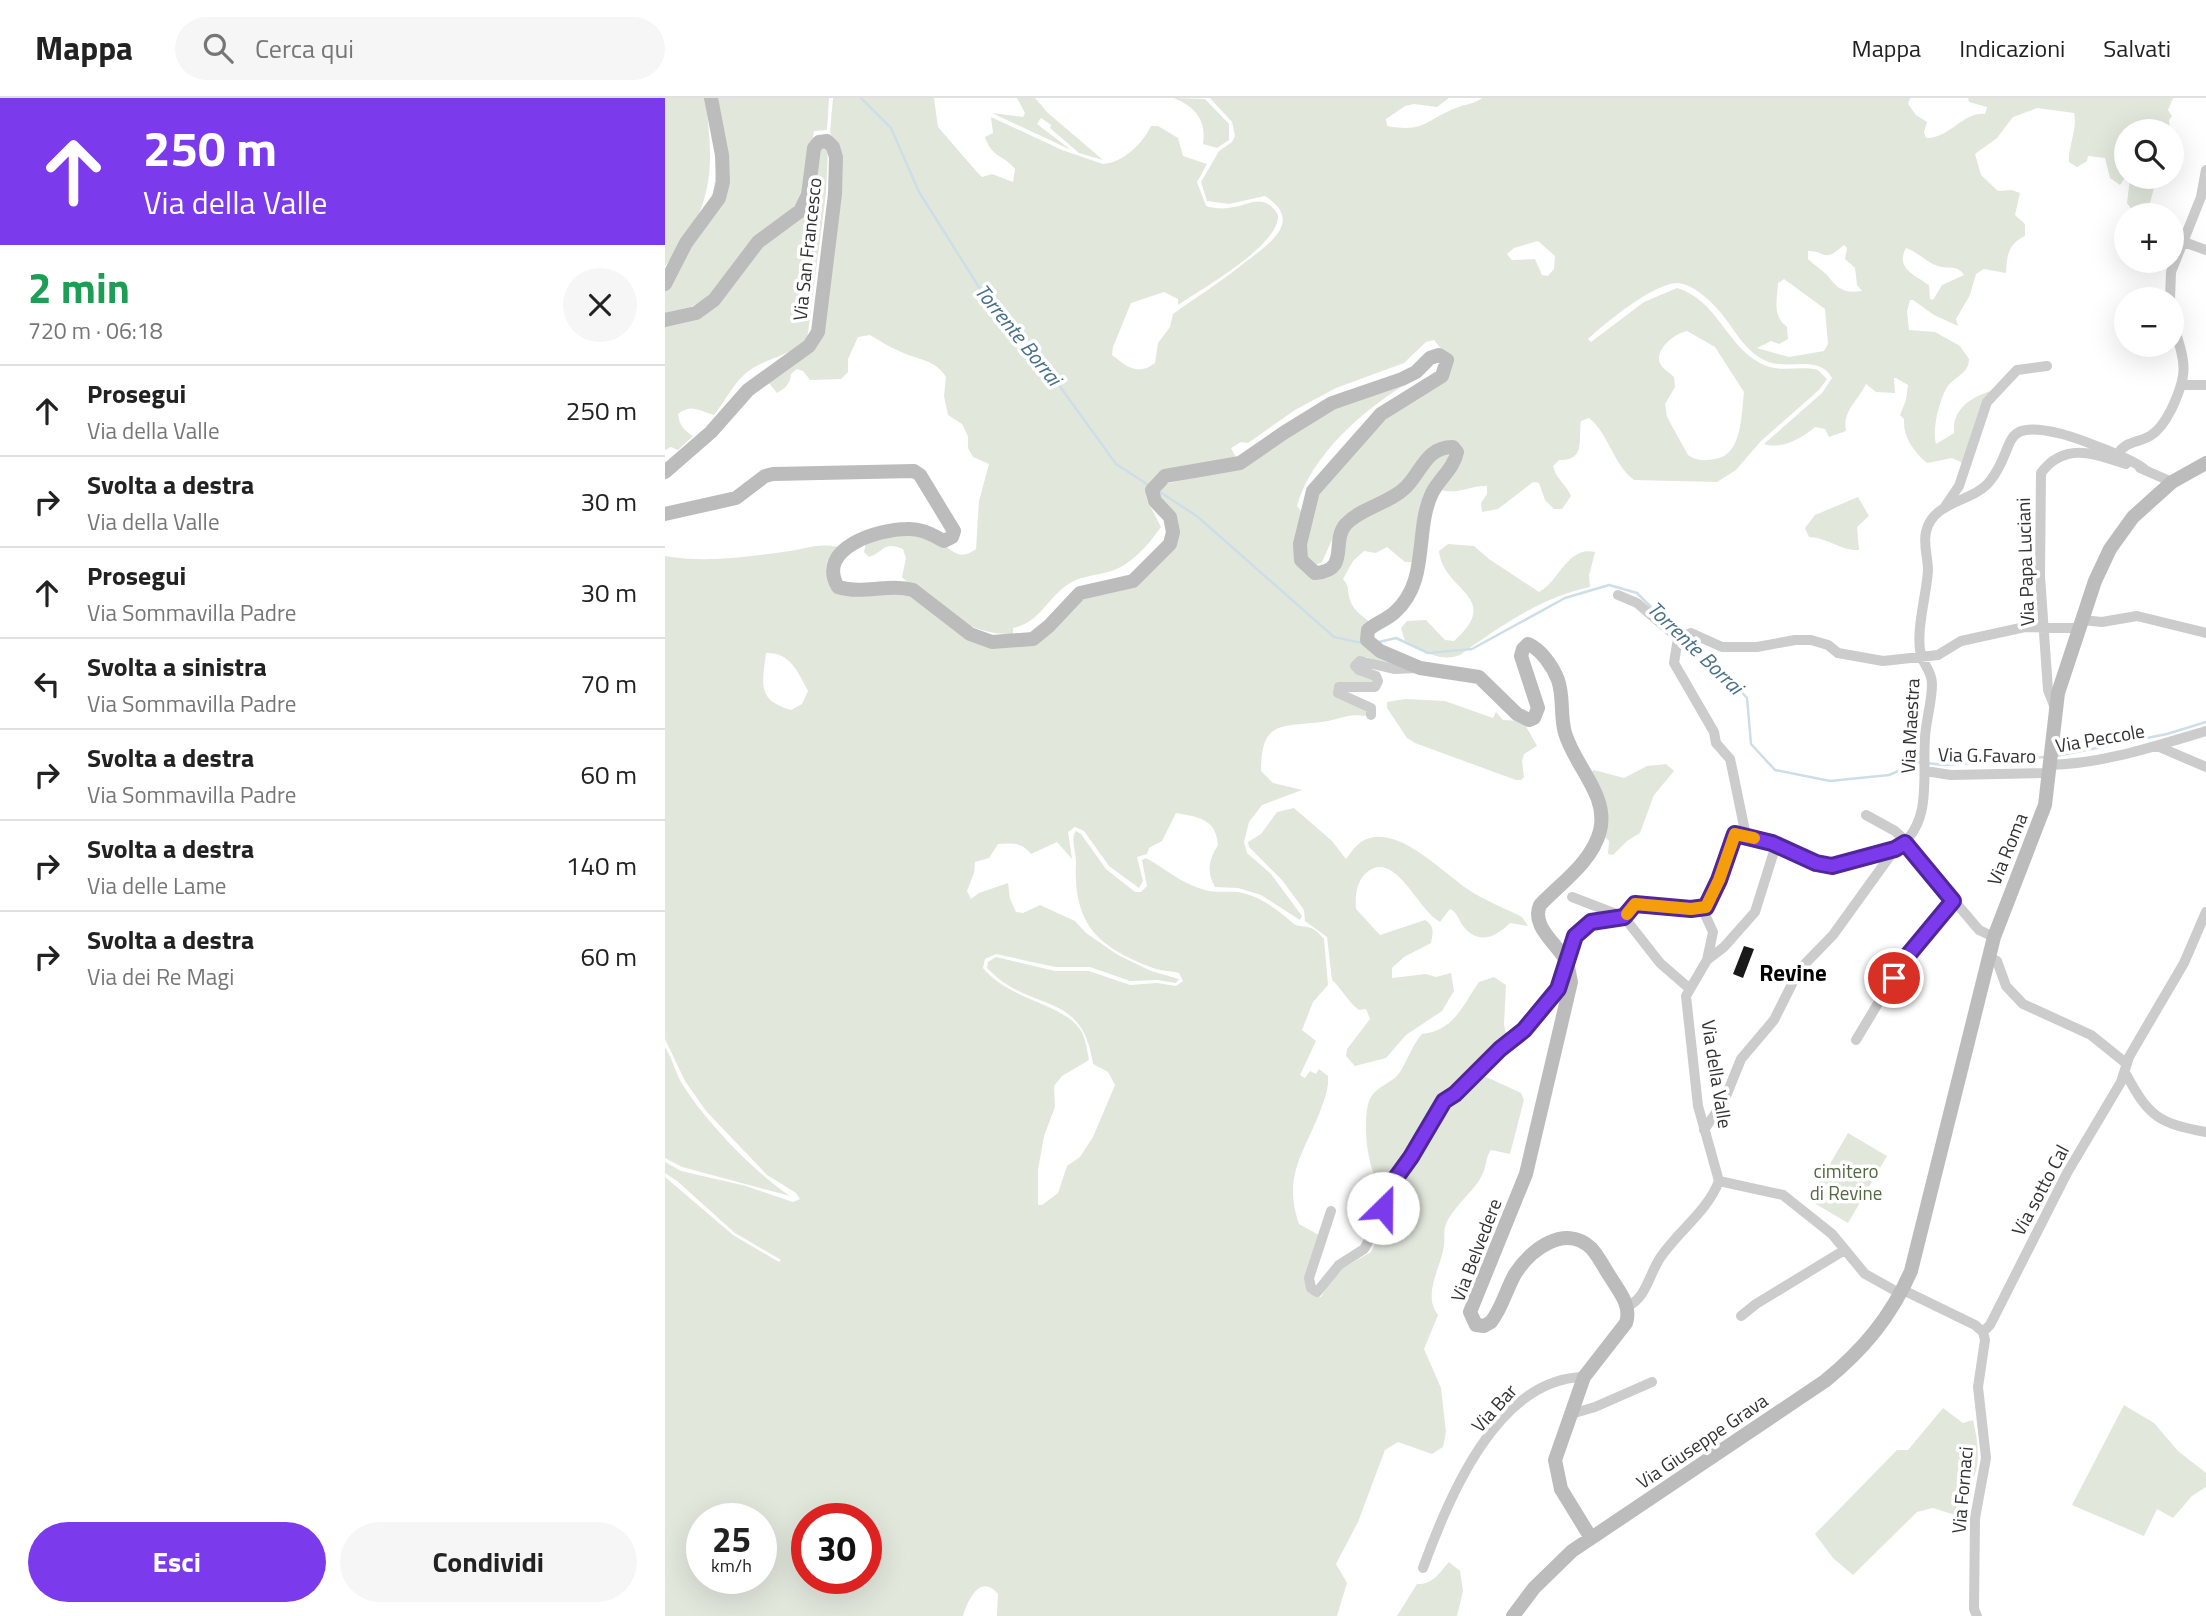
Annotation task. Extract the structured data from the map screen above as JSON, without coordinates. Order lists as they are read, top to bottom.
{
  "streets": {
    "street": [
      "Via San Francesco",
      "Via Papa Luciani",
      "Via Maestra",
      "Via Peccole",
      "Via G.Favaro",
      "Via Roma",
      "Via della Valle",
      "Via sotto Cal",
      "Via Belvedere",
      "Via Bar",
      "Via Giuseppe Grava",
      "Via Fornaci"
    ]
  },
  "crossings": [
    ["Via Papa Luciani", "Via Roma"],
    ["Via Maestra", "Via G.Favaro"],
    ["Via Peccole", "Via G.Favaro"],
    ["Via Peccole", "Via Roma"],
    ["Via G.Favaro", "Via Roma"],
    ["Via Roma", "Via Giuseppe Grava"],
    ["Via sotto Cal", "Via Fornaci"]
  ],
  "districts": ["Revine"],
  "water": ["Torrente Borrai"],
  "parks": ["cimitero di Revine"],
  "page": {
    "header": "Mappa",
    "search": "Cerca qui",
    "nav": ["Mappa", "Indicazioni", "Salvati"],
    "turn": ["250 m", "Via della Valle"],
    "map_buttons": ["+", "−"],
    "heading": ["2 min", "720 m · 06:18"],
    "list": [
      {
        "name": "Prosegui",
        "note": "Via della Valle",
        "value": "250 m"
      },
      {
        "name": "Svolta a destra",
        "note": "Via della Valle",
        "value": "30 m"
      },
      {
        "name": "Prosegui",
        "note": "Via Sommavilla Padre",
        "value": "30 m"
      },
      {
        "name": "Svolta a sinistra",
        "note": "Via Sommavilla Padre",
        "value": "70 m"
      },
      {
        "name": "Svolta a destra",
        "note": "Via Sommavilla Padre",
        "value": "60 m"
      },
      {
        "name": "Svolta a destra",
        "note": "Via delle Lame",
        "value": "140 m"
      },
      {
        "name": "Svolta a destra",
        "note": "Via dei Re Magi",
        "value": "60 m"
      }
    ],
    "speed": "25 km/h",
    "limit": "30",
    "buttons": ["Esci", "Condividi"]
  }
}
